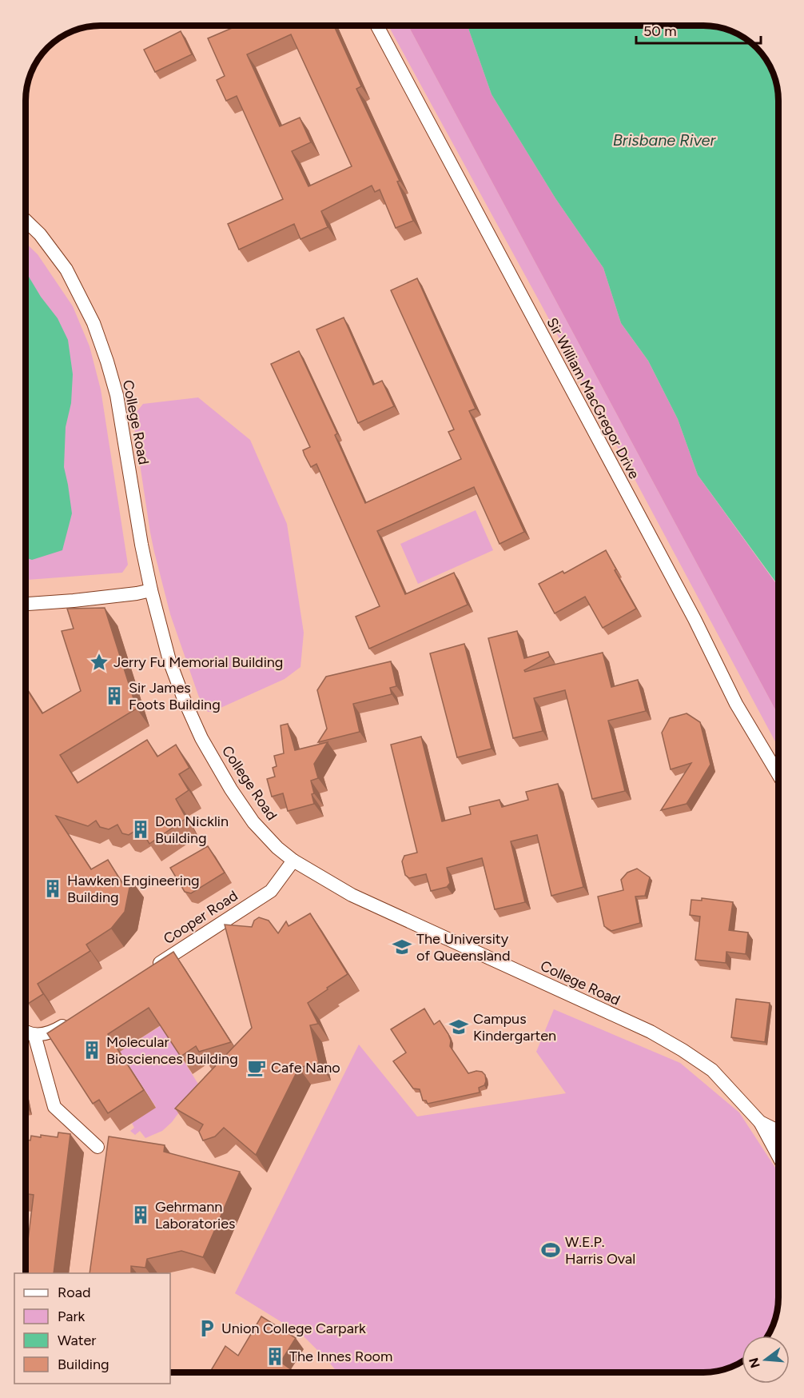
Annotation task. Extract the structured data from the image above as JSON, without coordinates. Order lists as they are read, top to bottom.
{
  "streets": {
    "street": ["Sir William MacGregor Drive", "College Road", "Cooper Road"]
  },
  "crossings": [
    ["College Road", "Cooper Road"]
  ],
  "water": ["Brisbane River"],
  "places": {
    "place": ["Jerry Fu Memorial Building"],
    "building": [
      "Sir James Foots Building",
      "Don Nicklin Building",
      "Hawken Engineering Building",
      "Molecular Biosciences Building",
      "Gehrmann Laboratories",
      "The Innes Room"
    ],
    "school or university": ["The University of Queensland", "Campus Kindergarten"],
    "cafe": ["Cafe Nano"],
    "sports": ["W.E.P. Harris Oval"],
    "parking": ["Union College Carpark"]
  },
  "legend": [
    "Road",
    "Park",
    "Water",
    "Building"
  ],
  "scale_bar": "50 m",
  "north": "left"
}
